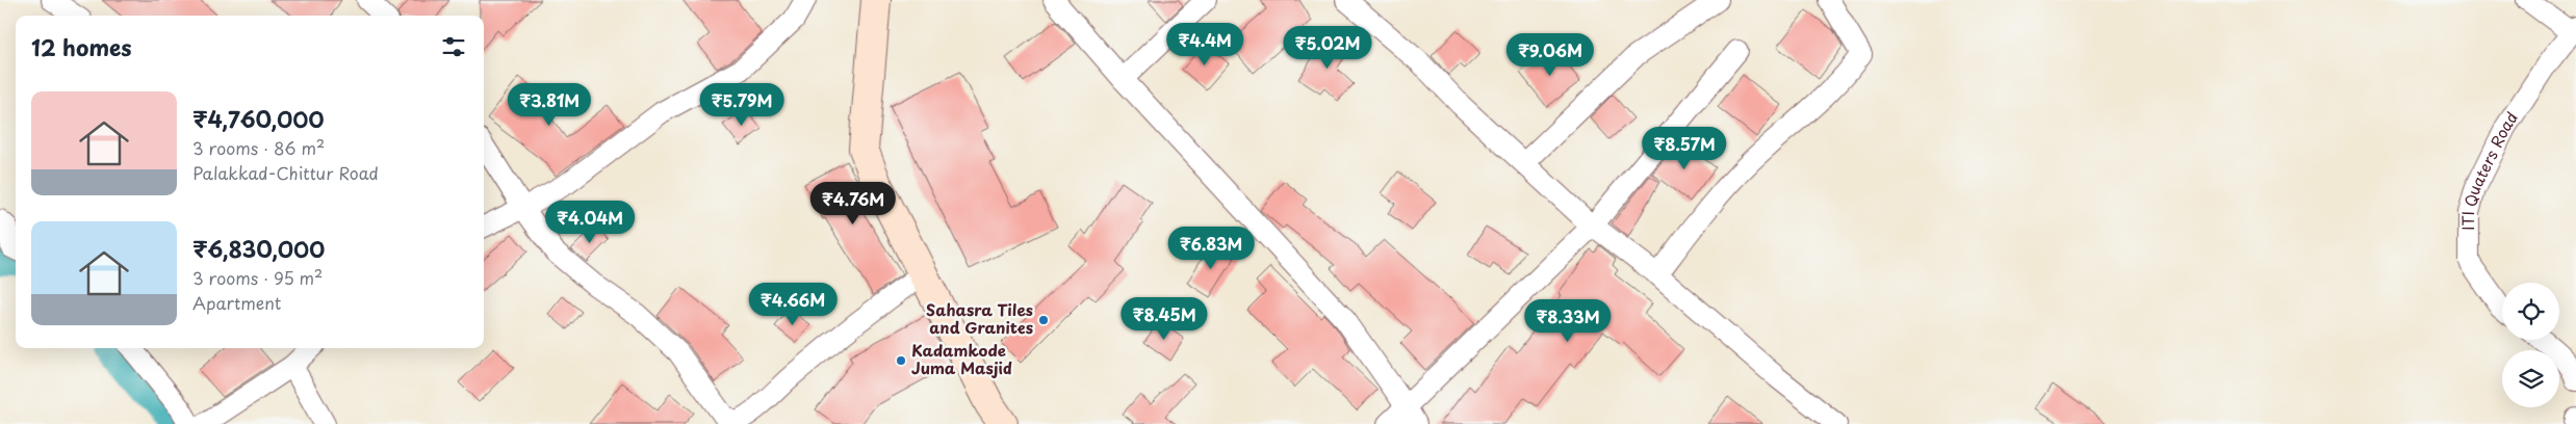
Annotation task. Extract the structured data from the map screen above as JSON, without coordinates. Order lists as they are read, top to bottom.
{
  "streets": {
    "street": ["ITI Quaters Road"]
  },
  "places": ["Sahasra Tiles and Granites", "Kadamkode Juma Masjid"],
  "page": {
    "heading": "12 homes",
    "price": [
      "₹4.4M",
      "₹5.02M",
      "₹9.06M",
      "₹3.81M",
      "₹5.79M",
      "₹8.57M",
      "₹4.76M",
      "₹4.04M",
      "₹6.83M",
      "₹4.66M",
      "₹8.45M",
      "₹8.33M"
    ],
    "list": [
      {
        "name": "₹4,760,000",
        "note": "3 rooms · 86 m² · Palakkad-Chittur Road"
      },
      {
        "name": "₹6,830,000",
        "note": "3 rooms · 95 m² · Apartment"
      }
    ]
  }
}
